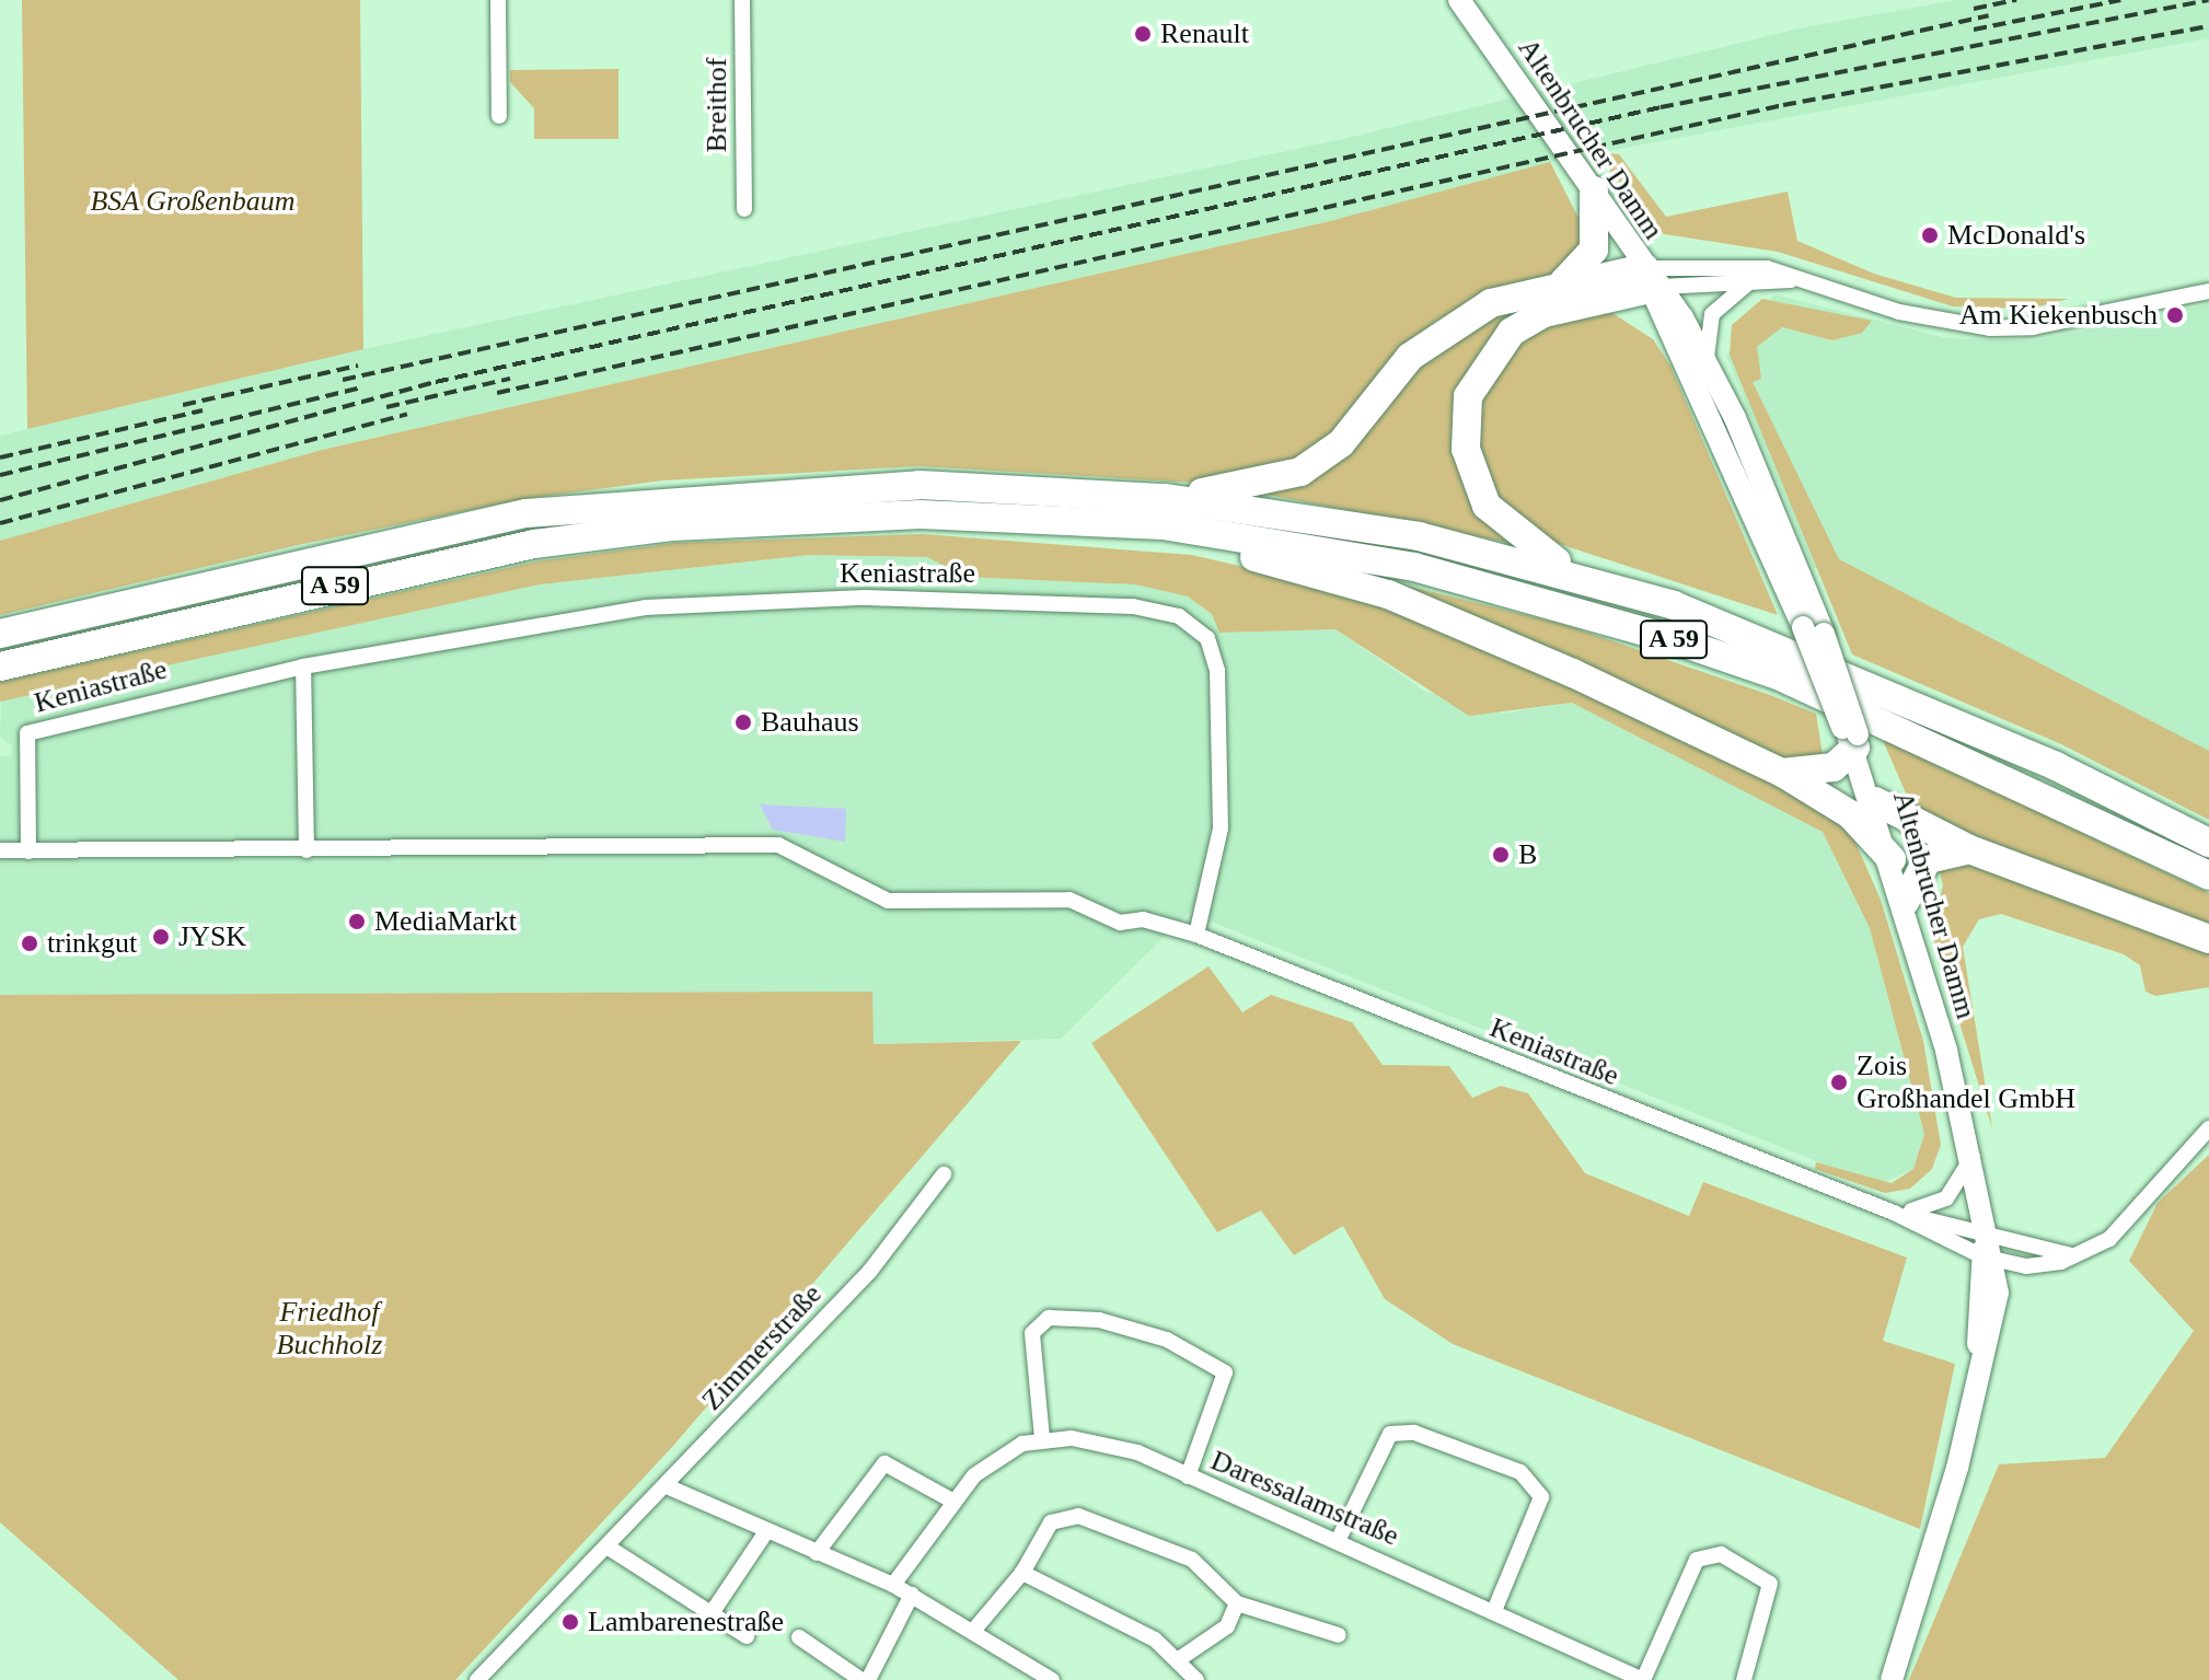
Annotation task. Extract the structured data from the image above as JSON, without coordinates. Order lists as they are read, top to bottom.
{
  "streets": {
    "highway": ["A 59"],
    "main road": ["Altenbrucher Damm"],
    "street": [
      "Breithof",
      "Keniastraße",
      "Zimmerstraße",
      "Daressalamstraße"
    ]
  },
  "crossings": [
    ["Altenbrucher Damm", "Keniastraße"]
  ],
  "parks": ["BSA Großenbaum", "Friedhof Buchholz"],
  "places": [
    "Renault",
    "McDonald's",
    "Am Kiekenbusch",
    "Bauhaus",
    "B",
    "MediaMarkt",
    "JYSK",
    "trinkgut",
    "Zois Großhandel GmbH",
    "Lambarenestraße"
  ]
}
